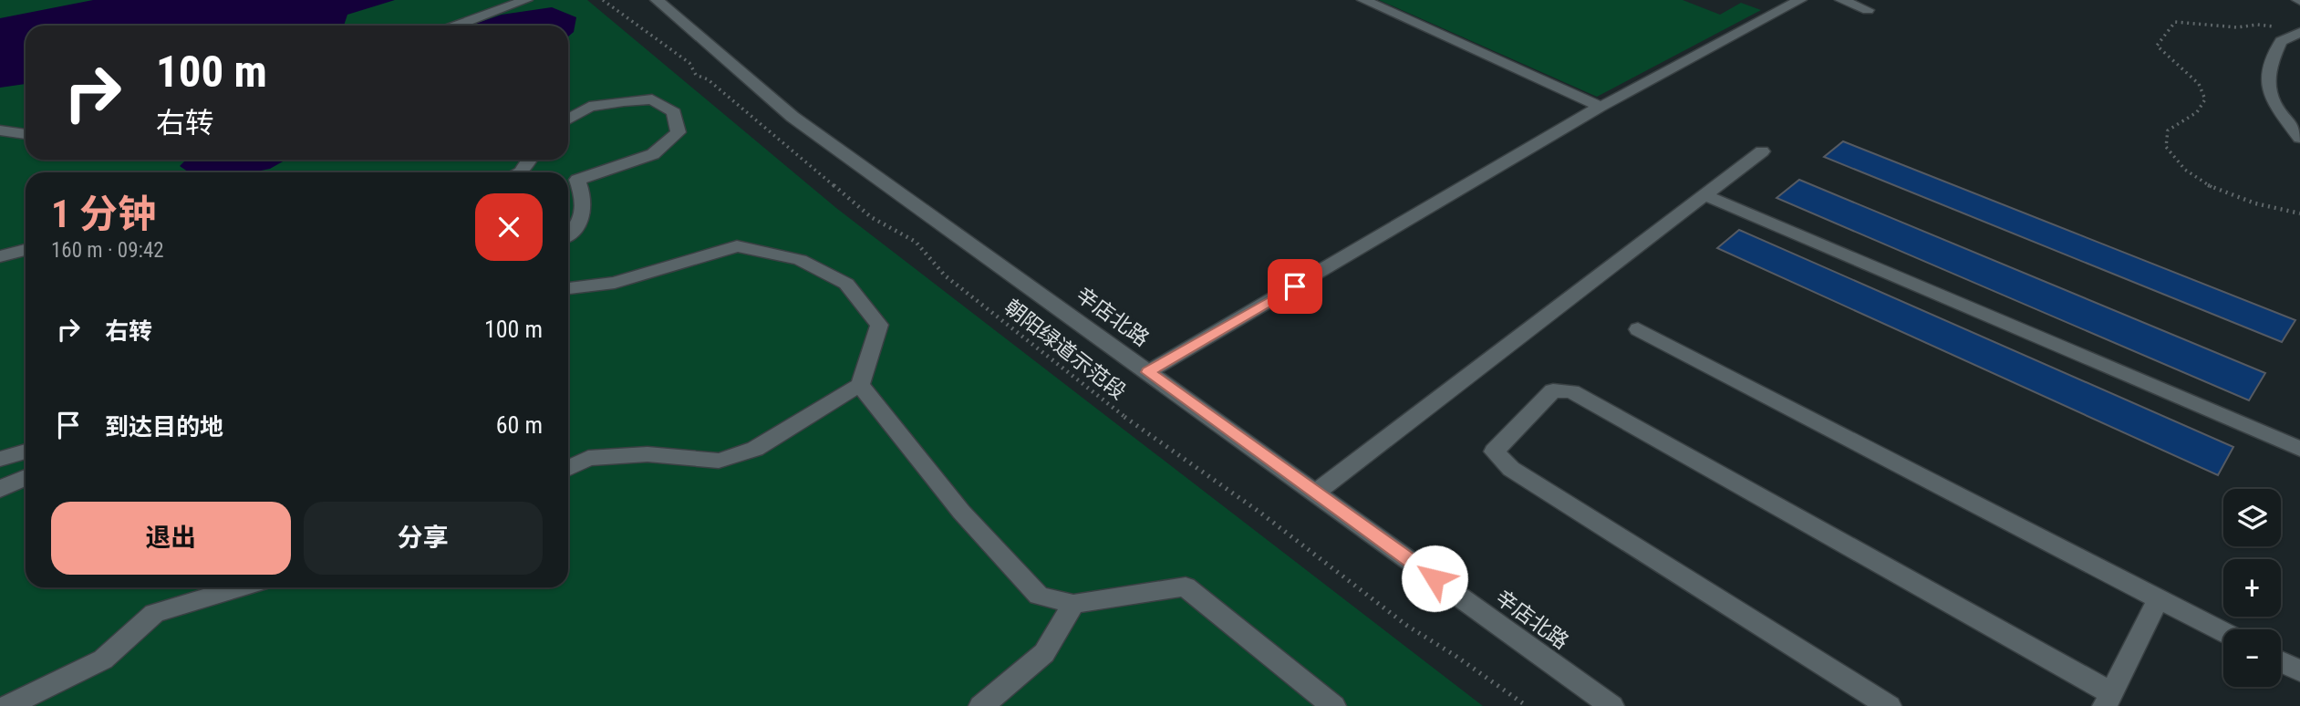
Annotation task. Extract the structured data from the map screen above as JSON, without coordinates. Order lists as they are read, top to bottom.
{
  "streets": {
    "street": ["辛店北路"],
    "path": ["朝阳绿道示范段"]
  },
  "page": {
    "turn": ["100 m", "右转"],
    "heading": ["1 分钟", "160 m · 09:42"],
    "list": [
      {
        "name": "右转",
        "value": "100 m"
      },
      {
        "name": "到达目的地",
        "value": "60 m"
      }
    ],
    "map_buttons": ["+", "−"],
    "buttons": ["退出", "分享"]
  }
}
